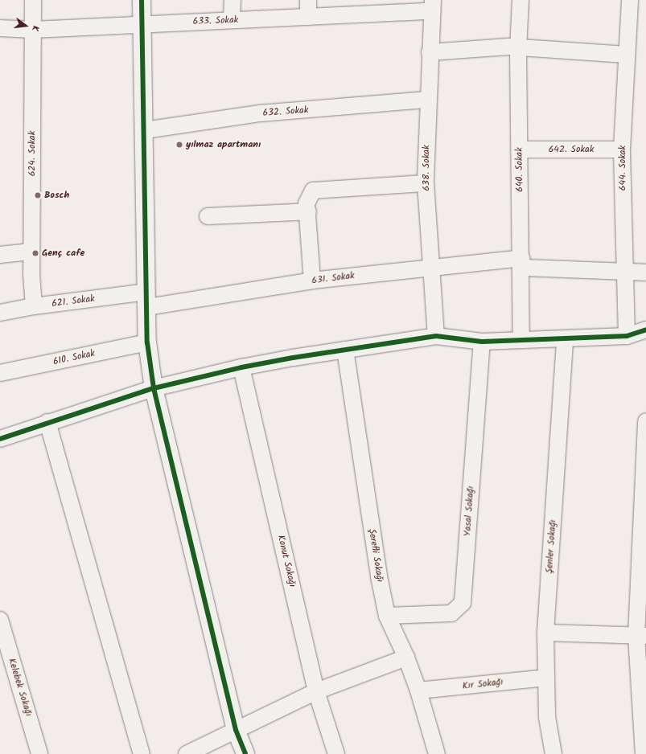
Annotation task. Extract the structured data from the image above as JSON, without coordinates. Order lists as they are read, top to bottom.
{
  "streets": {
    "street": [
      "633. Sokak",
      "632. Sokak",
      "642. Sokak",
      "624. Sokak",
      "638. Sokak",
      "644. Sokak",
      "640. Sokak",
      "631. Sokak",
      "621. Sokak",
      "610. Sokak",
      "Yasal Sokağı",
      "Şenler Sokağı",
      "Şerefli Sokağı",
      "Konut Sokağı",
      "Kır Sokağı",
      "Kelebek Sokağı"
    ]
  },
  "crossings": [
    ["633. Sokak", "624. Sokak"],
    ["633. Sokak", "638. Sokak"],
    ["632. Sokak", "638. Sokak"],
    ["642. Sokak", "644. Sokak"],
    ["642. Sokak", "640. Sokak"],
    ["624. Sokak", "621. Sokak"],
    ["638. Sokak", "631. Sokak"],
    ["644. Sokak", "631. Sokak"],
    ["640. Sokak", "631. Sokak"],
    ["631. Sokak", "621. Sokak"],
    ["Yasal Sokağı", "Şerefli Sokağı"],
    ["Şenler Sokağı", "Kır Sokağı"],
    ["Şerefli Sokağı", "Kır Sokağı"]
  ],
  "places": ["yılmaz apartmanı", "Bosch", "Genç cafe"],
  "north": "right"
}
